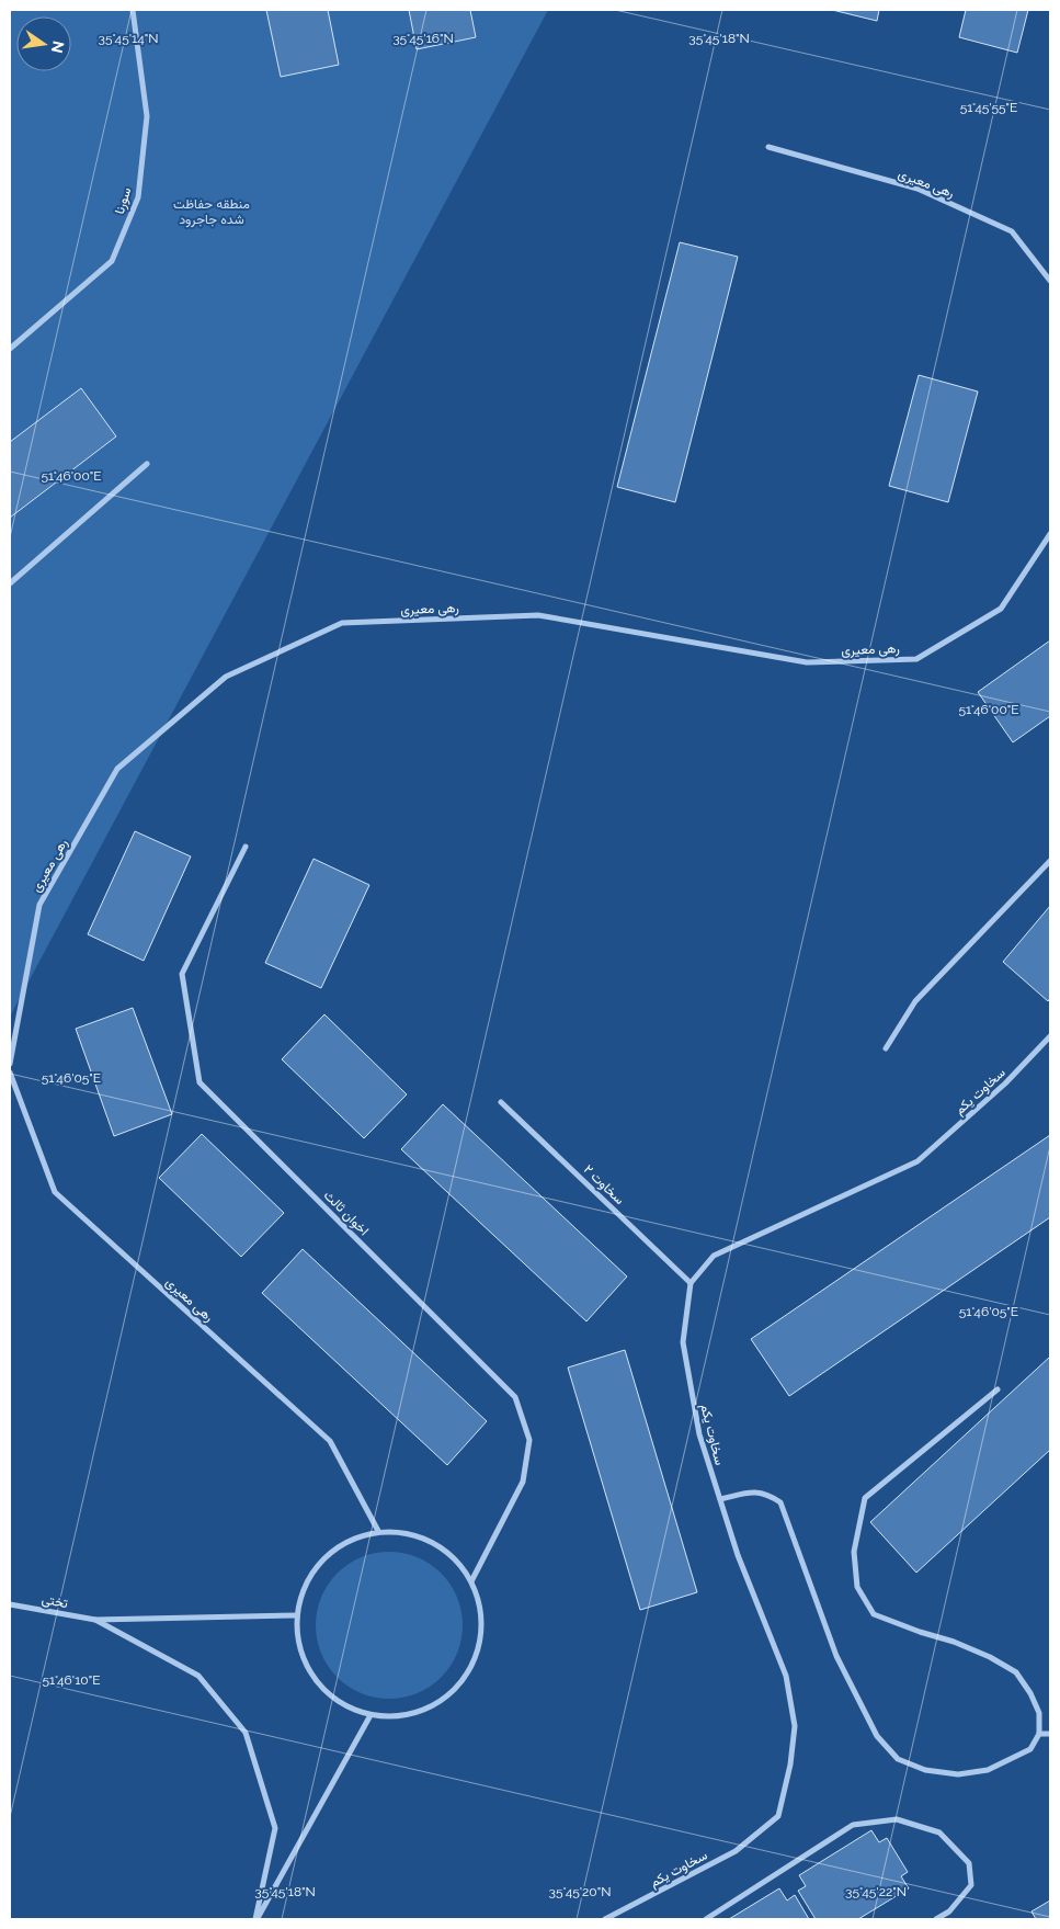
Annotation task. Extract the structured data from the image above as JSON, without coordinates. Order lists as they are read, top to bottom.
{
  "streets": {
    "street": [
      "رهی معیری",
      "سورنا",
      "سخاوت یکم",
      "سخاوت ۲",
      "اخوان ثالث",
      "تختی"
    ]
  },
  "crossings": [
    ["رهی معیری", "اخوان ثالث"],
    ["سخاوت یکم", "سخاوت ۲"]
  ],
  "parks": ["منطقه حفاظت شده جاجرود"],
  "north": "right",
  "coordinates": [
    "35°45'14\"N",
    "35°45'16\"N",
    "35°45'18\"N",
    "51°45'55\"E",
    "51°46'00\"E",
    "51°46'05\"E",
    "51°46'10\"E",
    "35°45'20\"N",
    "35°45'22\"N"
  ]
}
